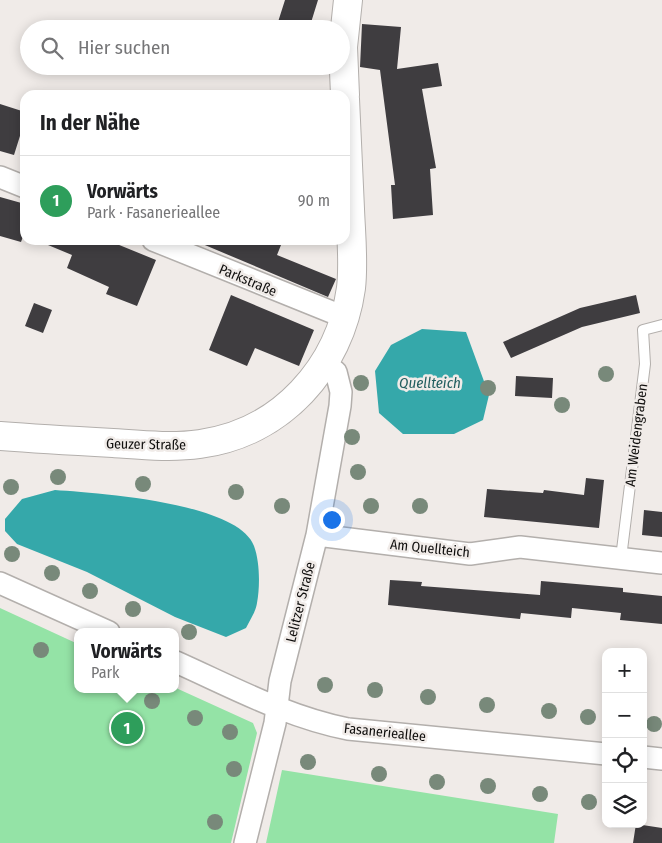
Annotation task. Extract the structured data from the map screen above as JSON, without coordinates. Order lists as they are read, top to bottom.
{
  "streets": {
    "main road": ["Geuzer Straße"],
    "street": [
      "Parkstraße",
      "Am Quellteich",
      "Lelitzer Straße",
      "Fasanerieallee"
    ],
    "lane": ["Am Weidengraben"]
  },
  "crossings": [
    ["Parkstraße", "Geuzer Straße"],
    ["Am Weidengraben", "Am Quellteich"],
    ["Geuzer Straße", "Lelitzer Straße"],
    ["Am Quellteich", "Lelitzer Straße"],
    ["Lelitzer Straße", "Fasanerieallee"]
  ],
  "water": ["Quellteich"],
  "page": {
    "search": "Hier suchen",
    "heading": "In der Nähe",
    "list": [
      {
        "mark": "1",
        "name": "Vorwärts",
        "note": "Park · Fasanerieallee",
        "value": "90 m"
      }
    ],
    "popup": ["Vorwärts", "Park"],
    "map_buttons": ["+", "−"],
    "pins": "1"
  }
}
